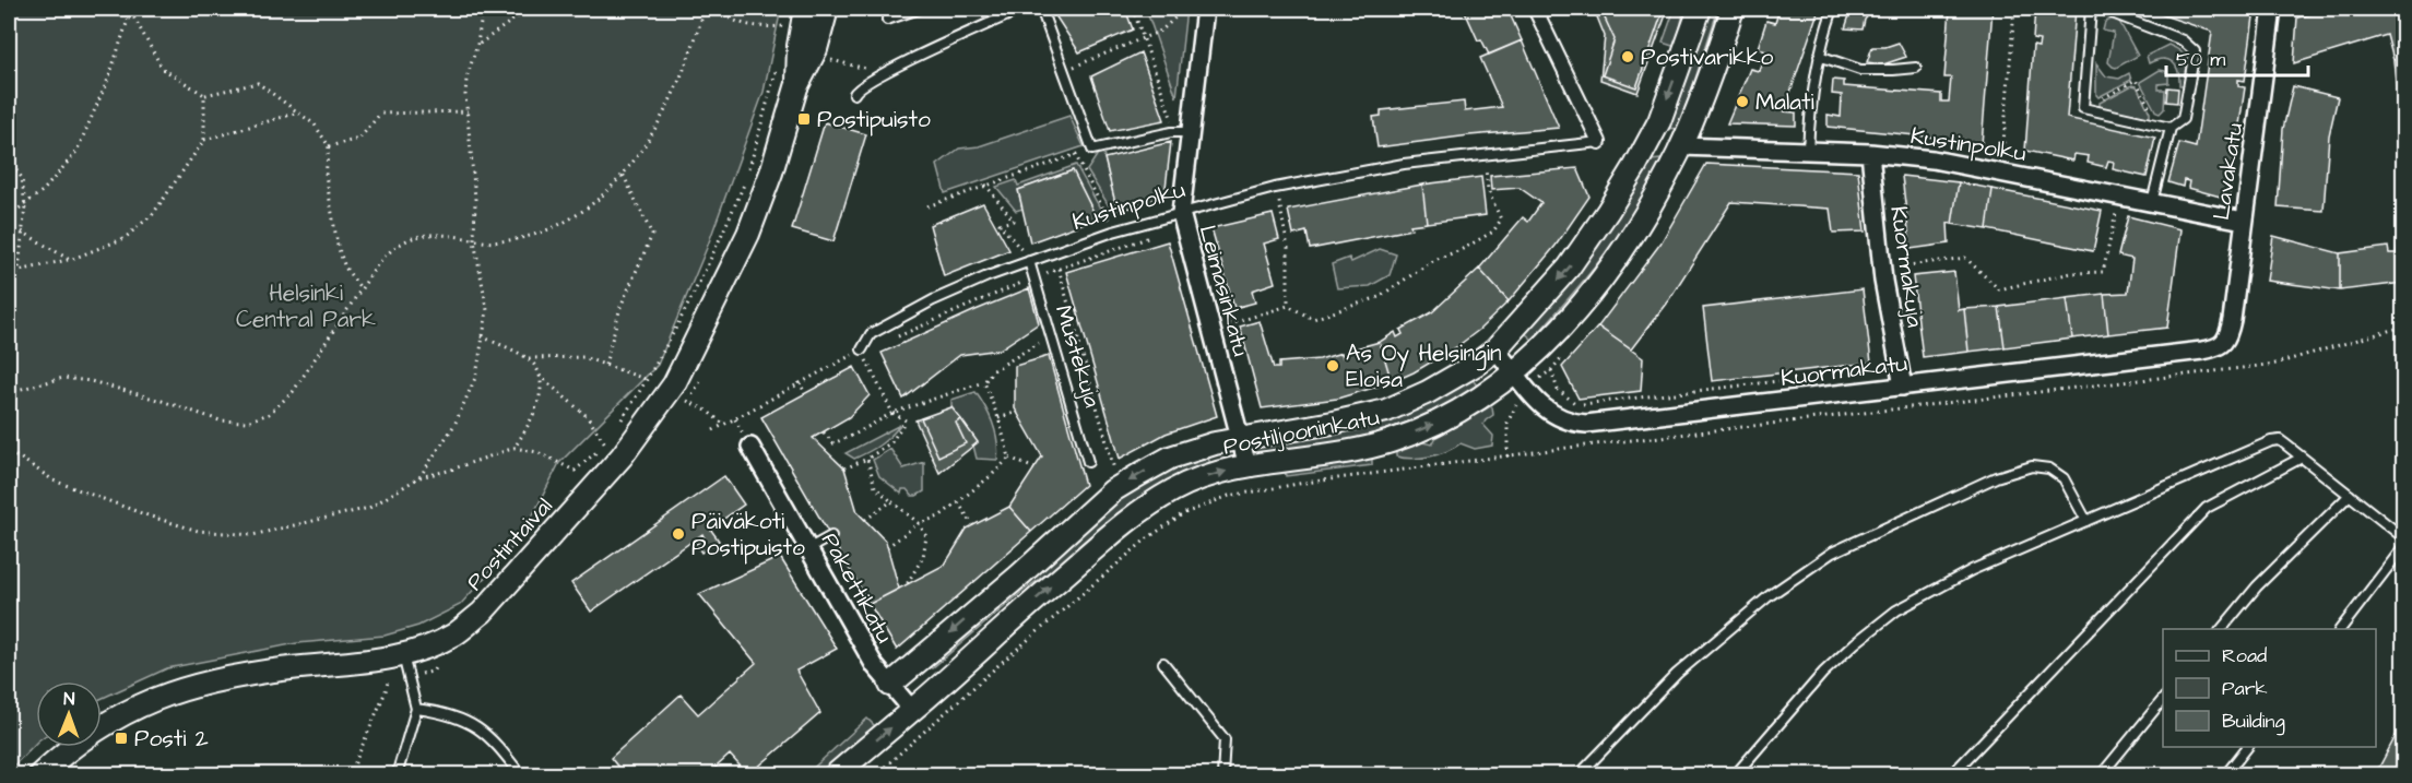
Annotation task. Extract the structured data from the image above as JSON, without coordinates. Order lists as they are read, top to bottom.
{
  "streets": {
    "street": [
      "Kustinpolku",
      "Lavakatu",
      "Kuormakuja",
      "Leimasinkatu",
      "Kuormakatu",
      "Postiljooninkatu",
      "Postintaival",
      "Pakettikatu"
    ],
    "lane": ["Mustekuja"]
  },
  "crossings": [
    ["Kustinpolku", "Lavakatu"],
    ["Kustinpolku", "Kuormakuja"],
    ["Kustinpolku", "Leimasinkatu"],
    ["Kustinpolku", "Mustekuja"],
    ["Kustinpolku", "Postiljooninkatu"],
    ["Lavakatu", "Kuormakatu"],
    ["Kuormakuja", "Kuormakatu"],
    ["Leimasinkatu", "Postiljooninkatu"],
    ["Kuormakatu", "Postiljooninkatu"],
    ["Postiljooninkatu", "Pakettikatu"]
  ],
  "parks": ["Helsinki Central Park"],
  "places": {
    "other": [
      "Postivarikko",
      "Malati",
      "As Oy Helsingin Eloisa",
      "Päiväkoti Postipuisto"
    ],
    "transit": ["Postipuisto", "Posti 2"]
  },
  "legend": ["Road", "Park", "Building"],
  "scale_bar": "50 m",
  "north": "top"
}
